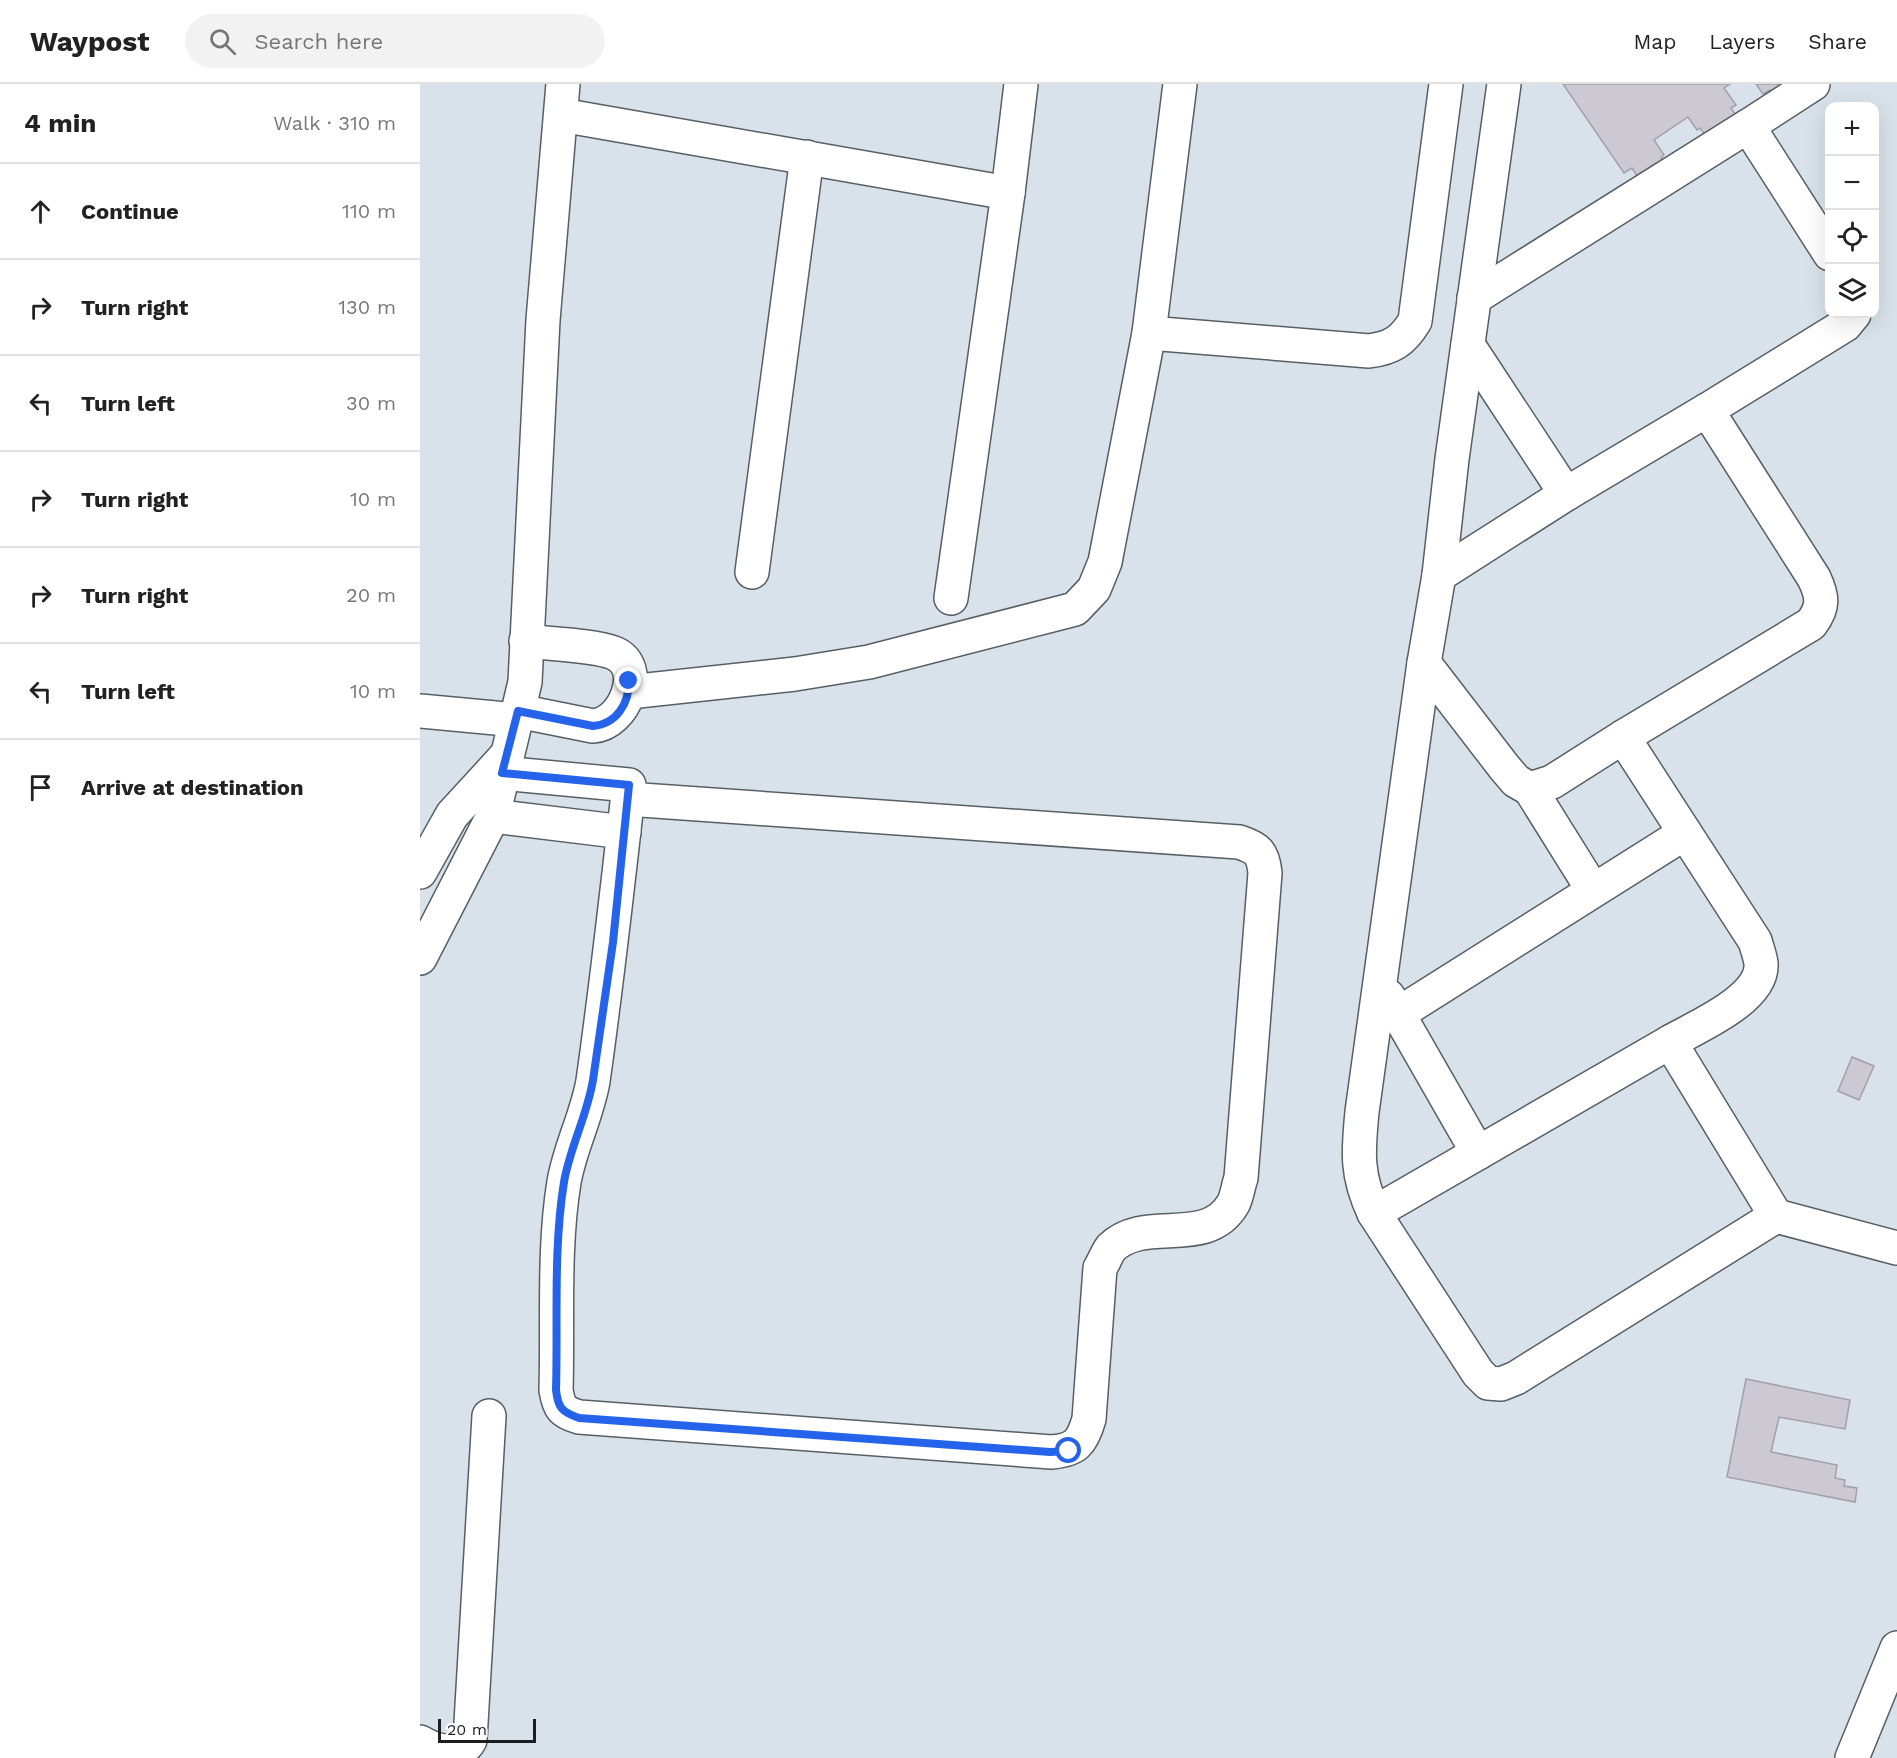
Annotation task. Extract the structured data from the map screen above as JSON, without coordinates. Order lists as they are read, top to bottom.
{
  "scale_bar": "20 m",
  "page": {
    "header": "Waypost",
    "search": "Search here",
    "nav": ["Map", "Layers", "Share"],
    "heading": ["4 min", "Walk · 310 m"],
    "map_buttons": ["+", "−"],
    "list": [
      ["Continue", "110 m"],
      ["Turn right", "130 m"],
      ["Turn left", "30 m"],
      ["Turn right", "10 m"],
      ["Turn right", "20 m"],
      ["Turn left", "10 m"],
      "Arrive at destination"
    ],
    "scale": "20 m"
  }
}
